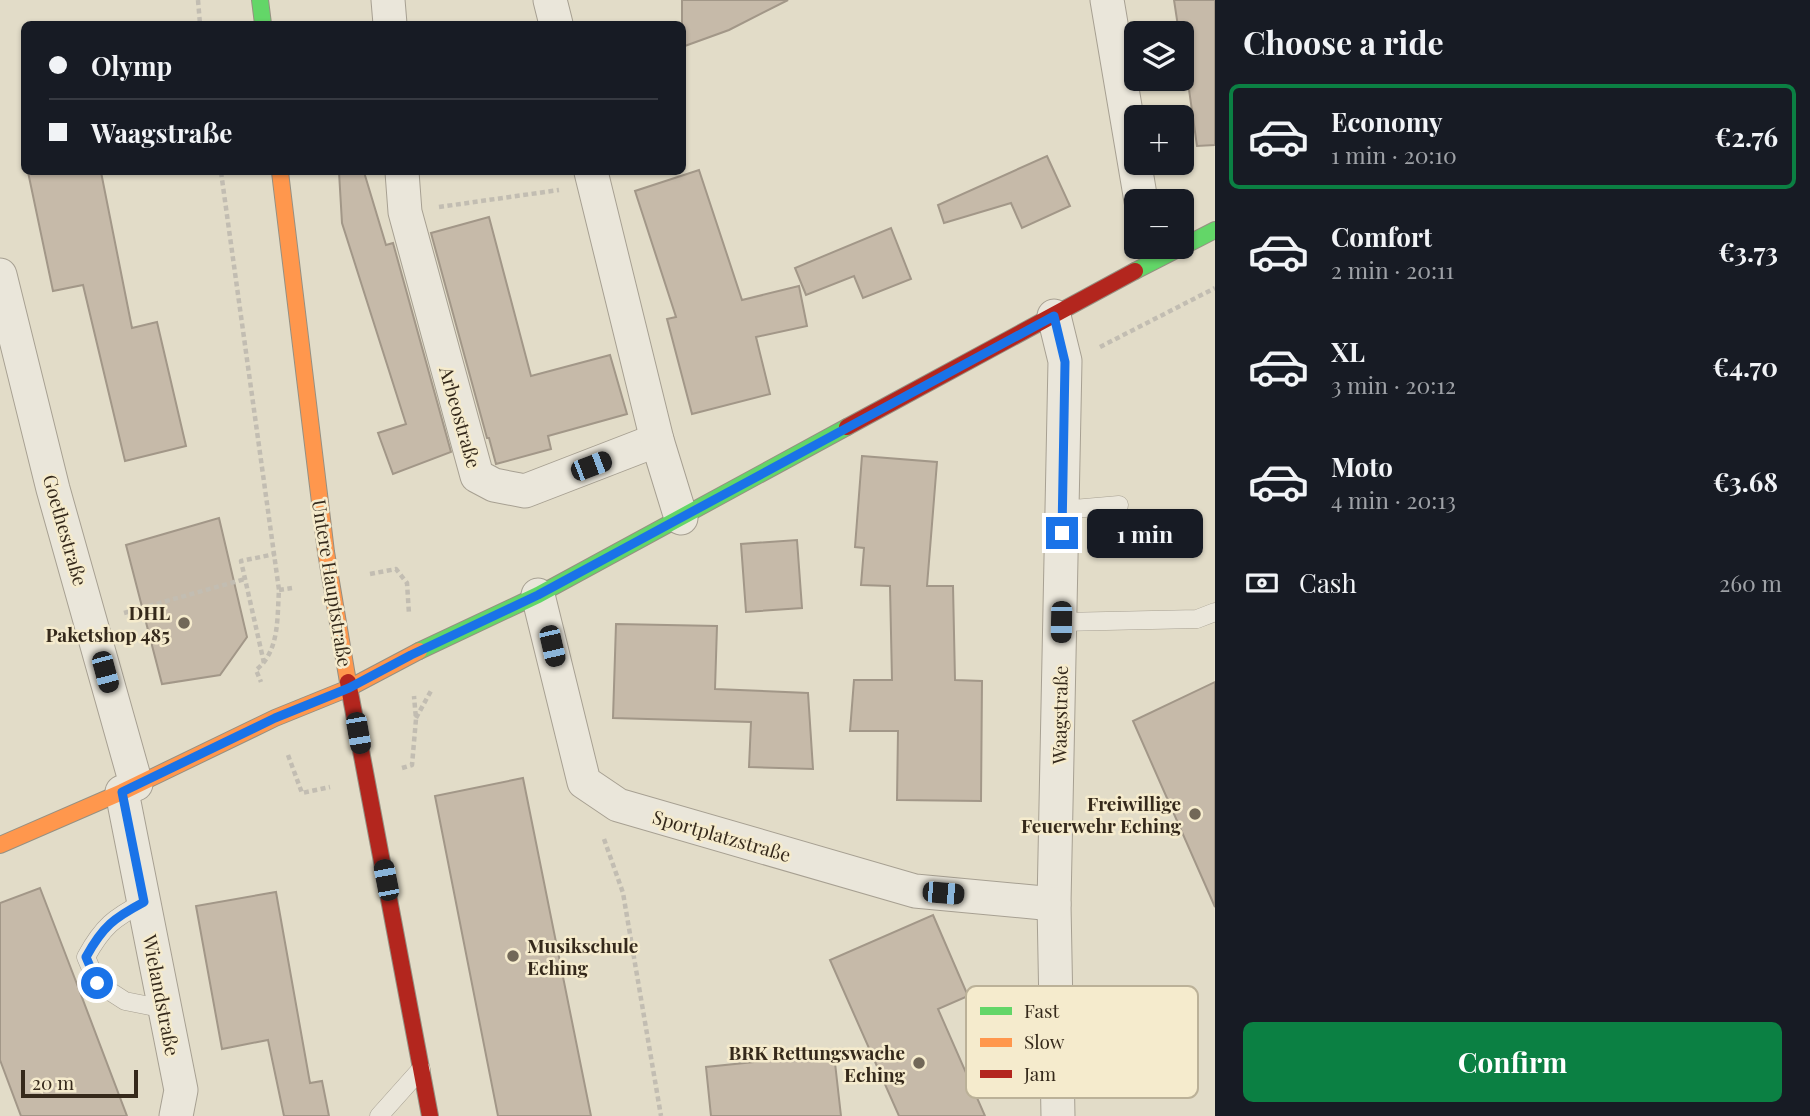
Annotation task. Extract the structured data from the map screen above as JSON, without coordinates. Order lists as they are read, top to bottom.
{
  "streets": {
    "street": [
      "Arbeostraße",
      "Goethestraße",
      "Untere Hauptstraße",
      "Waagstraße",
      "Sportplatzstraße",
      "Wielandstraße"
    ]
  },
  "crossings": [
    ["Goethestraße", "Wielandstraße"],
    ["Waagstraße", "Sportplatzstraße"]
  ],
  "places": [
    "DHL Paketshop 485",
    "Freiwillige Feuerwehr Eching",
    "Musikschule Eching",
    "BRK Rettungswache Eching"
  ],
  "legend": ["Fast", "Slow", "Jam"],
  "scale_bar": "20 m",
  "page": {
    "heading": "Choose a ride",
    "map_buttons": ["+", "−"],
    "banner": ["Olymp", "Waagstraße"],
    "list": [
      {
        "name": "Economy",
        "note": "1 min · 20:10",
        "value": "€2.76"
      },
      {
        "name": "Comfort",
        "note": "2 min · 20:11",
        "value": "€3.73"
      },
      {
        "name": "XL",
        "note": "3 min · 20:12",
        "value": "€4.70"
      },
      {
        "name": "Moto",
        "note": "4 min · 20:13",
        "value": "€3.68"
      }
    ],
    "bubble": "1 min",
    "pay": ["Cash", "260 m"],
    "buttons": "Confirm",
    "scale": "20 m"
  }
}
